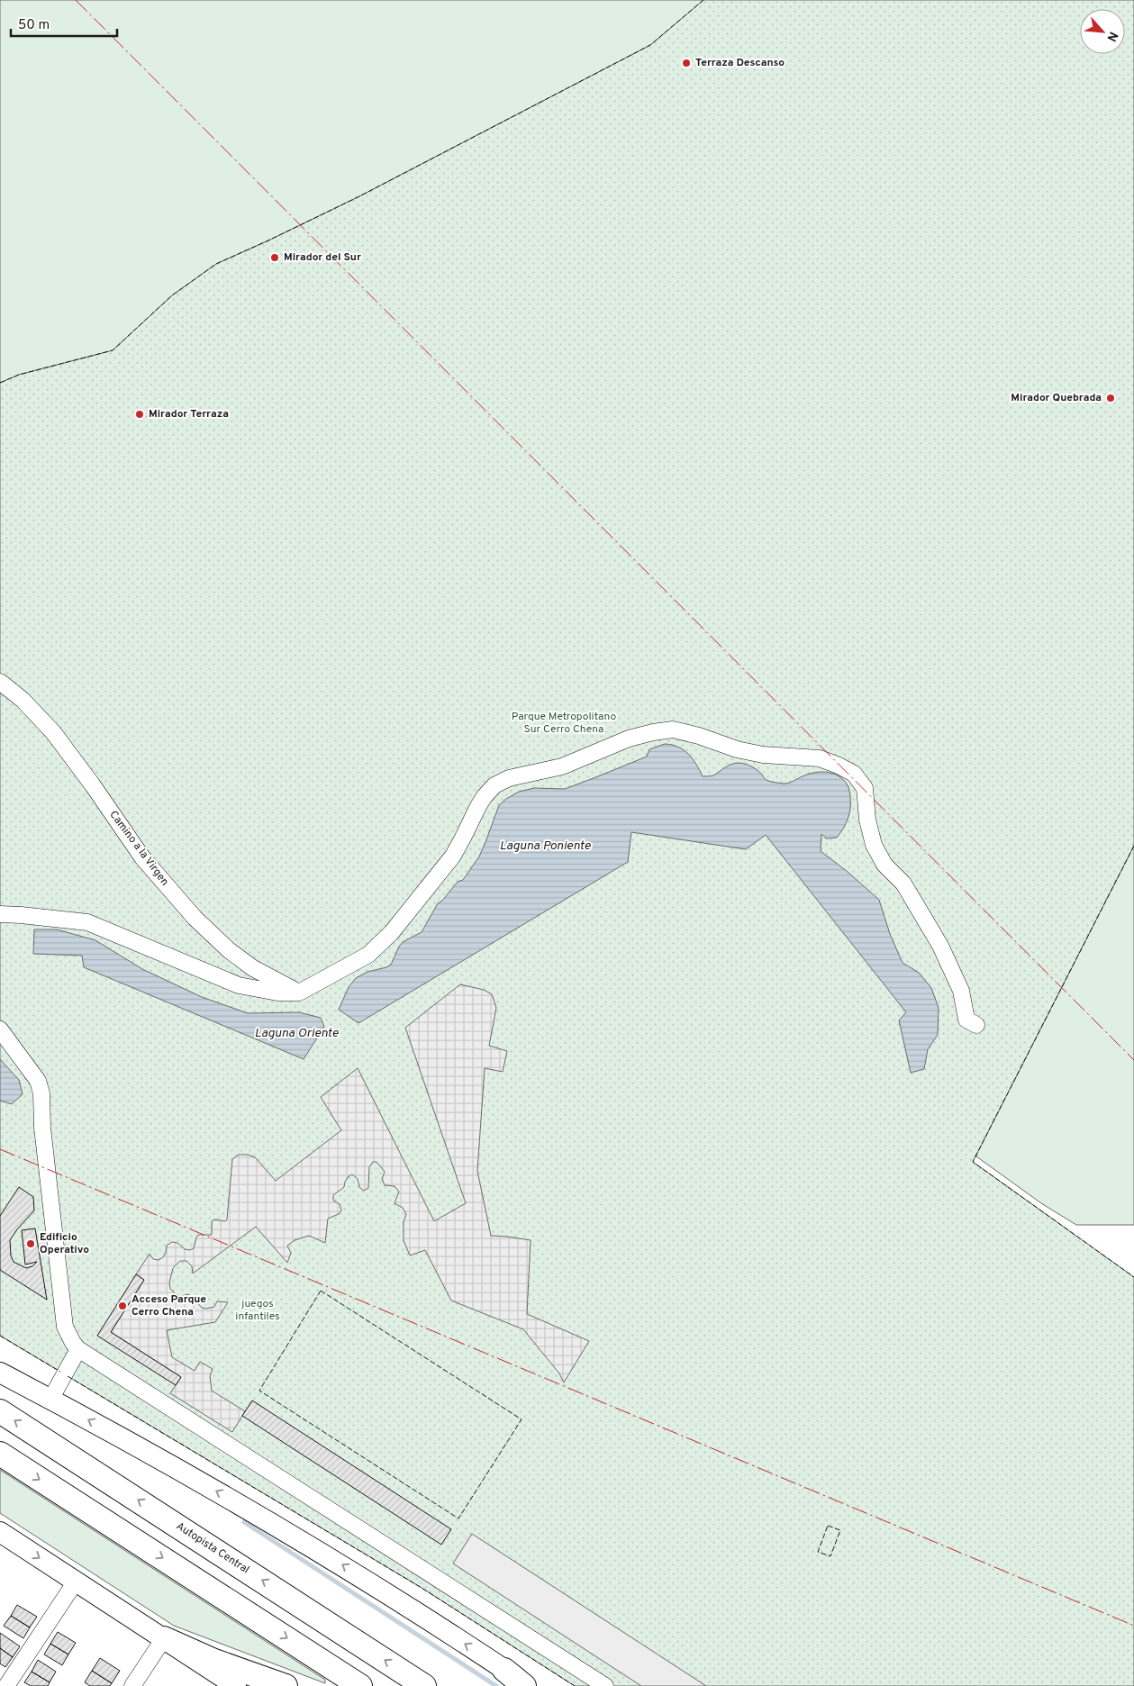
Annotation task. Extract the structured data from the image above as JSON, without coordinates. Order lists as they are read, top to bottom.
{
  "streets": {
    "highway": ["Autopista Central"],
    "street": ["Camino a la Virgen"]
  },
  "water": ["Laguna Poniente", "Laguna Oriente"],
  "parks": ["Parque Metropolitano Sur Cerro Chena", "juegos infantiles"],
  "places": [
    "Terraza Descanso",
    "Mirador del Sur",
    "Mirador Quebrada",
    "Mirador Terraza",
    "Edificio Operativo",
    "Acceso Parque Cerro Chena"
  ],
  "scale_bar": "50 m",
  "north": "bottom right"
}
